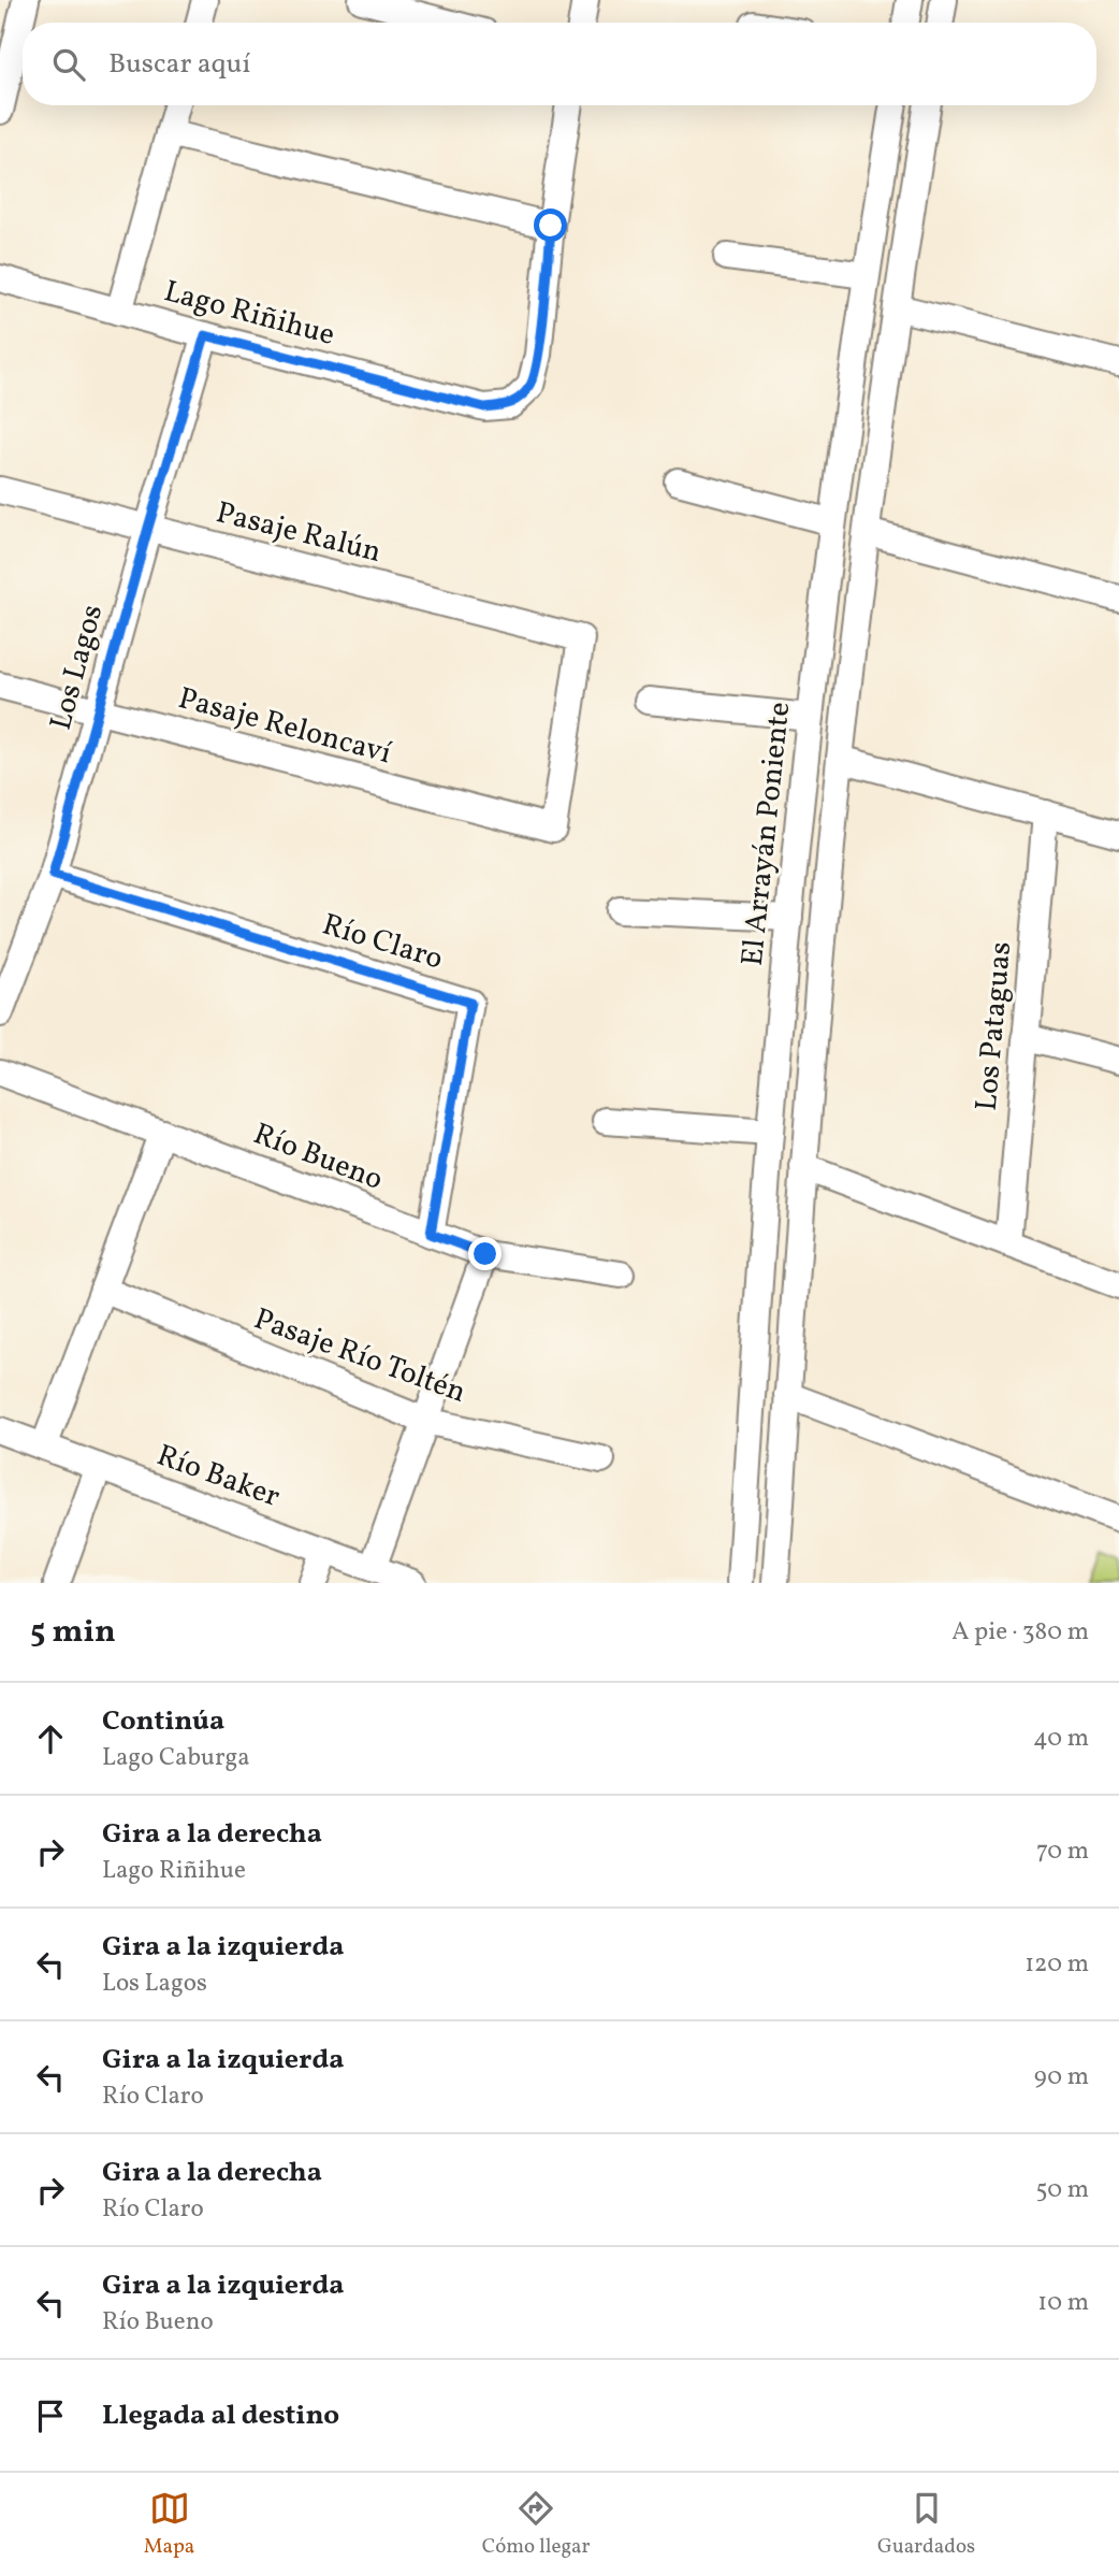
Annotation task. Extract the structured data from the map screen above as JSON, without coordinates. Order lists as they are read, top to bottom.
{
  "streets": {
    "street": [
      "Lago Riñihue",
      "Pasaje Ralún",
      "Los Lagos",
      "Pasaje Reloncaví",
      "El Arrayán Poniente",
      "Río Claro",
      "Los Pataguas",
      "Río Bueno",
      "Pasaje Río Toltén",
      "Río Baker"
    ]
  },
  "crossings": [
    ["Lago Riñihue", "Los Lagos"],
    ["Pasaje Ralún", "Los Lagos"],
    ["Pasaje Ralún", "Pasaje Reloncaví"],
    ["Los Lagos", "Pasaje Reloncaví"],
    ["Los Lagos", "Río Claro"],
    ["Río Claro", "Río Bueno"]
  ],
  "page": {
    "search": "Buscar aquí",
    "heading": ["5 min", "A pie · 380 m"],
    "list": [
      ["Continúa", "Lago Caburga", "40 m"],
      ["Gira a la derecha", "Lago Riñihue", "70 m"],
      ["Gira a la izquierda", "Los Lagos", "120 m"],
      ["Gira a la izquierda", "Río Claro", "90 m"],
      ["Gira a la derecha", "Río Claro", "50 m"],
      ["Gira a la izquierda", "Río Bueno", "10 m"],
      "Llegada al destino"
    ],
    "nav": ["Mapa", "Cómo llegar", "Guardados"]
  }
}
